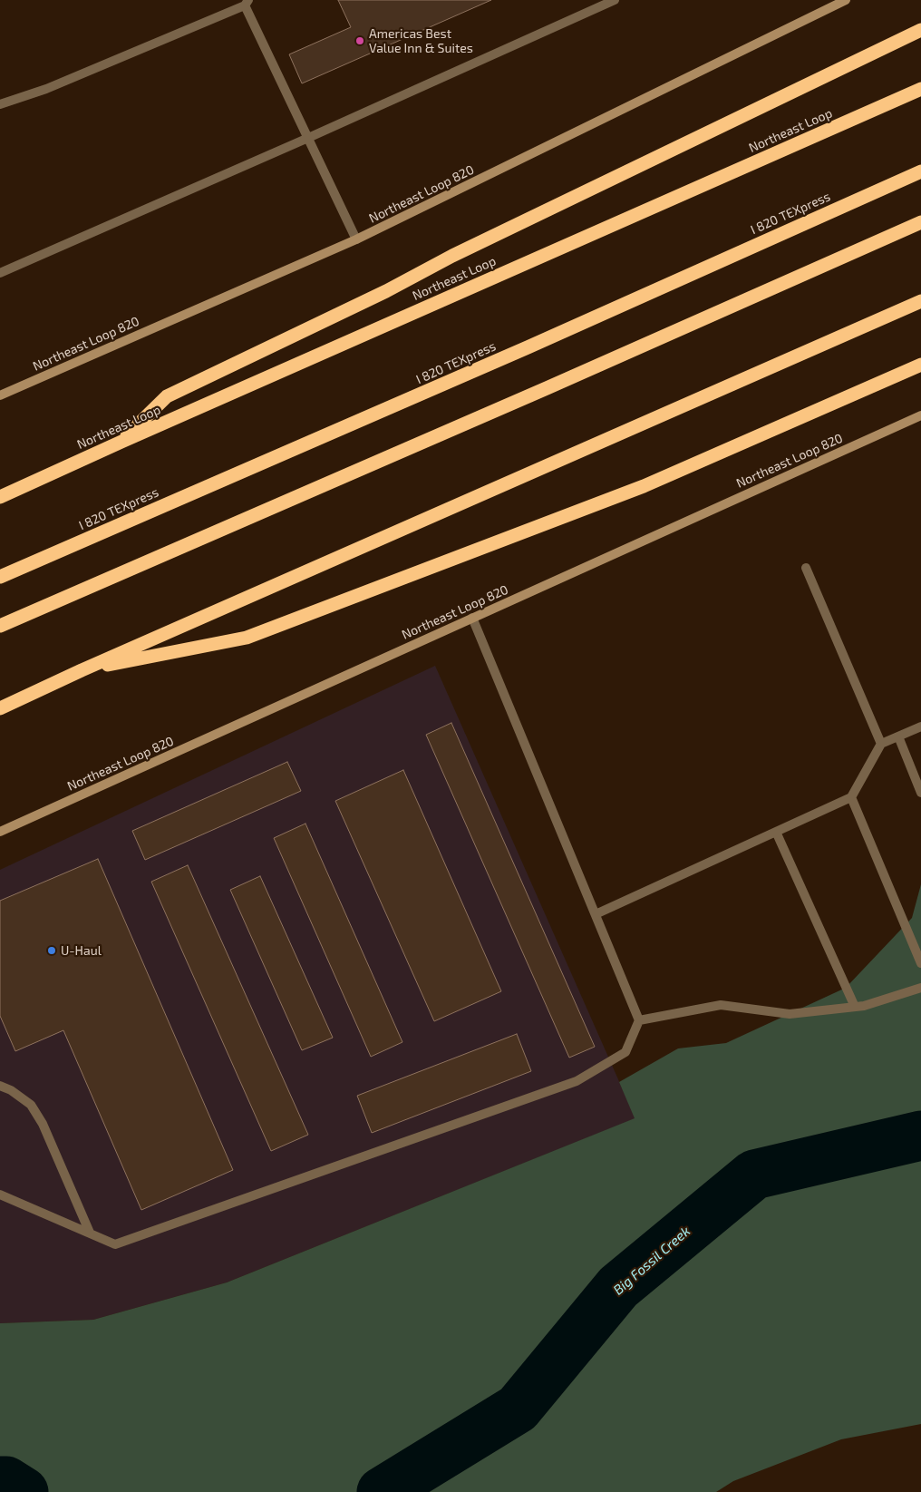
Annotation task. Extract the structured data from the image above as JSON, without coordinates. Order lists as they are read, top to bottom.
{
  "streets": {
    "highway": ["Northeast Loop", "I 820 TEXpress"],
    "main road": ["Northeast Loop 820"]
  },
  "water": ["Big Fossil Creek"],
  "places": ["Americas Best Value Inn & Suites", "U-Haul"]
}
